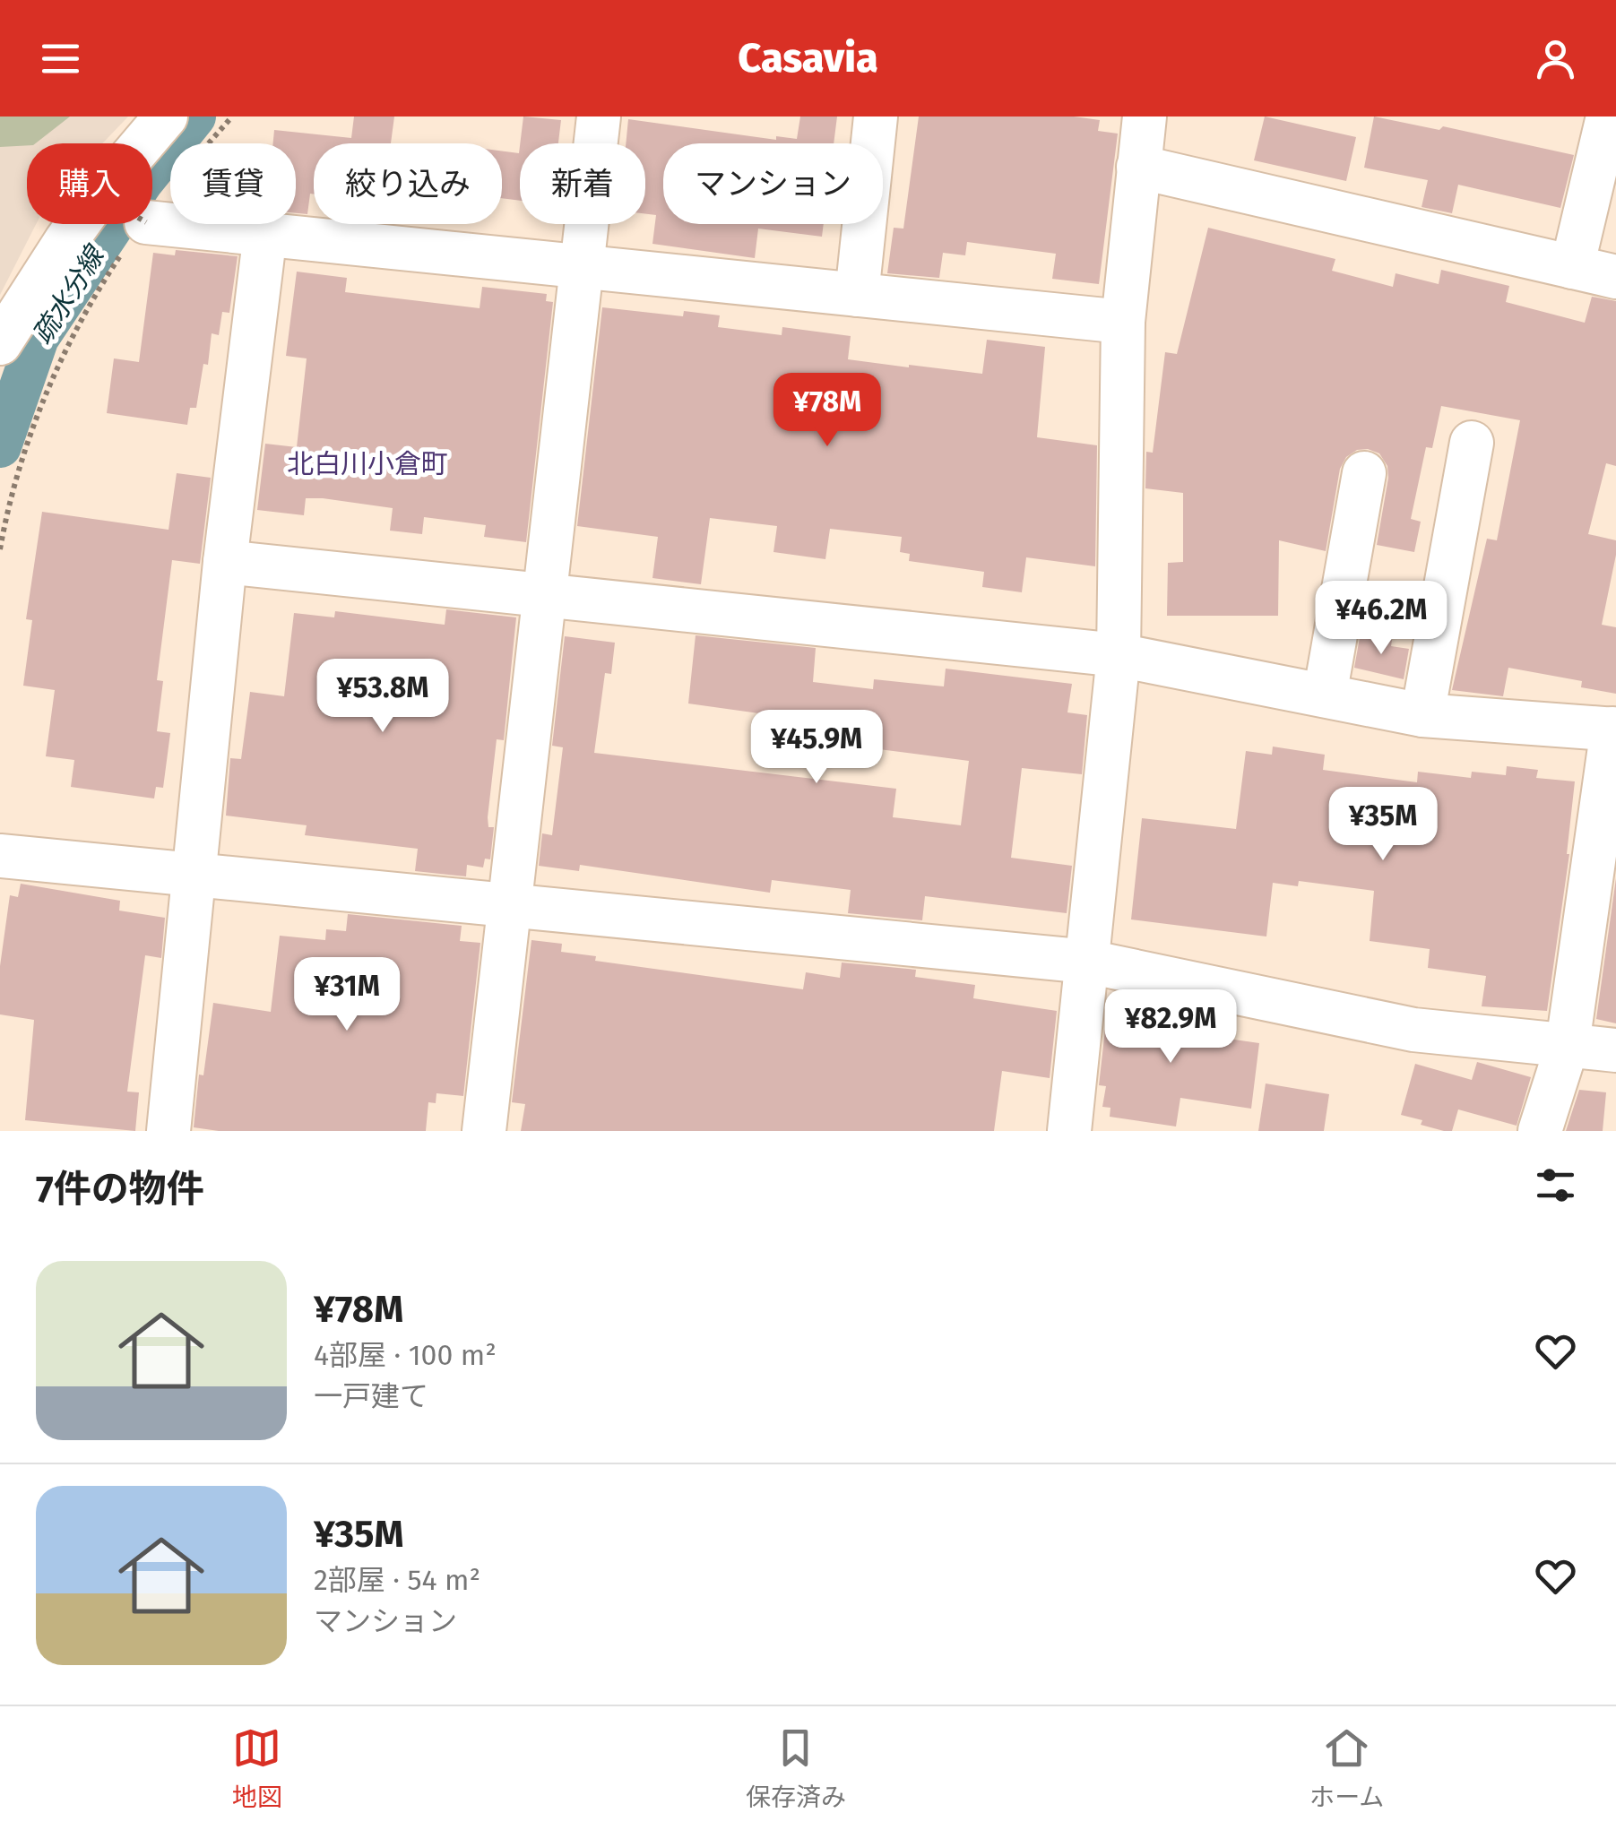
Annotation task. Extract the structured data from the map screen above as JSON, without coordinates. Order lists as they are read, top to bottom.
{
  "districts": ["北白川小倉町"],
  "water": ["疏水分線"],
  "page": {
    "header": "Casavia",
    "chip": [
      "購入",
      "賃貸",
      "絞り込み",
      "新着",
      "マンション"
    ],
    "price": [
      "¥78M",
      "¥46.2M",
      "¥53.8M",
      "¥45.9M",
      "¥35M",
      "¥31M",
      "¥82.9M"
    ],
    "heading": "7件の物件",
    "list": [
      {
        "name": "¥78M",
        "note": "4部屋 · 100 m² · 一戸建て"
      },
      {
        "name": "¥35M",
        "note": "2部屋 · 54 m² · マンション"
      }
    ],
    "tabs": ["地図", "保存済み", "ホーム"]
  }
}
